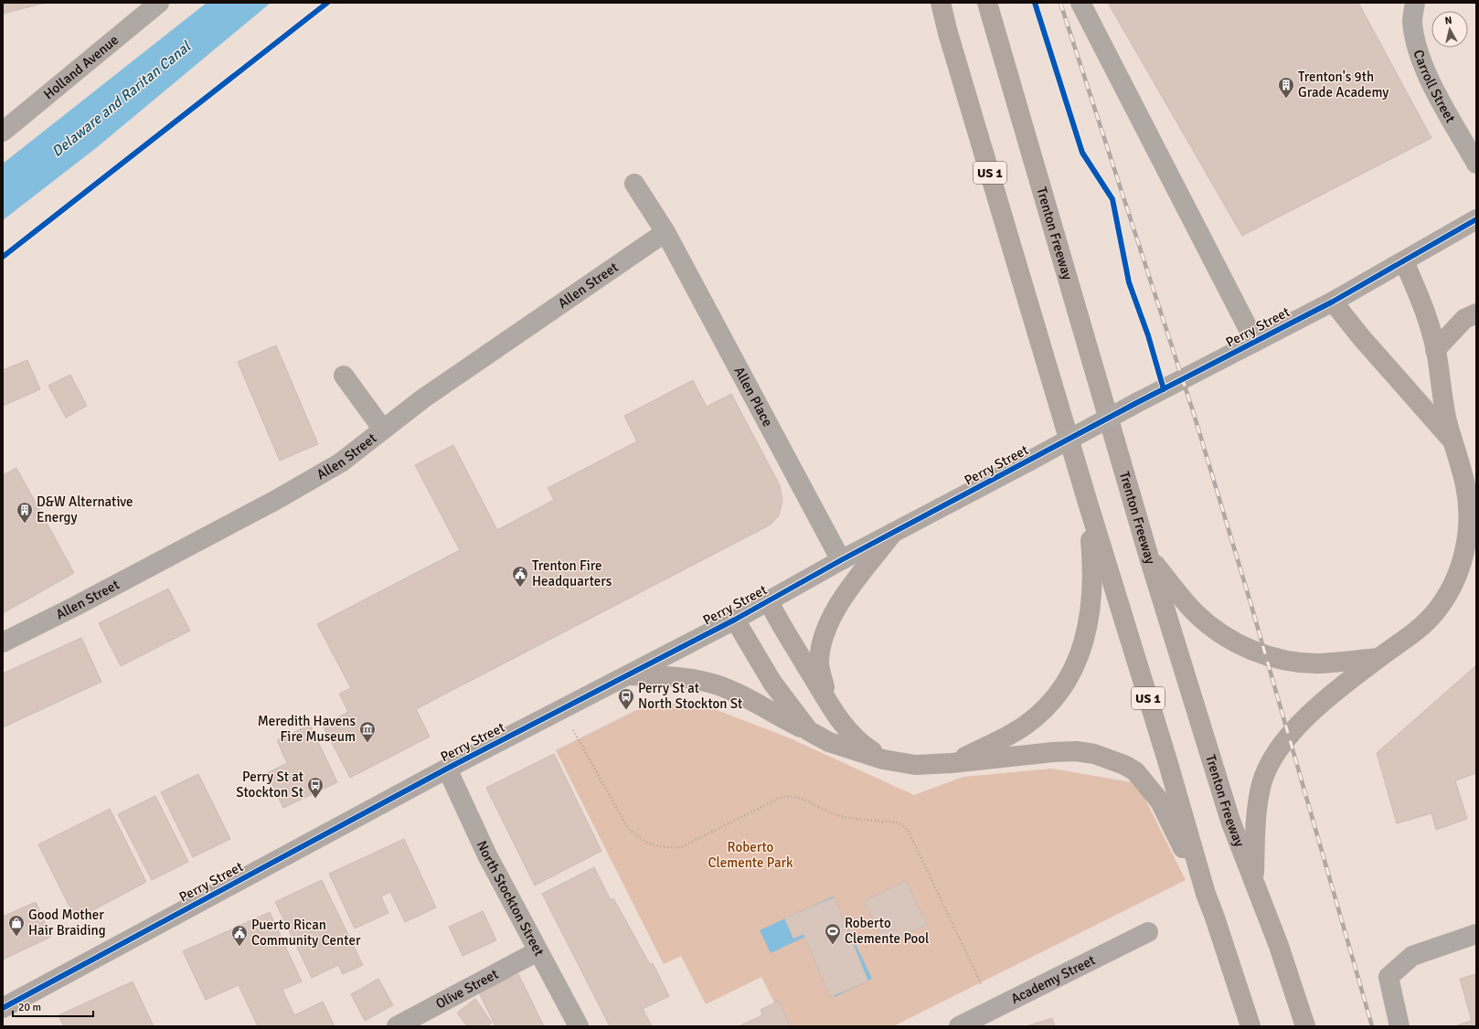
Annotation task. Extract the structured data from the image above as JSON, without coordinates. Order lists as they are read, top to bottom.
{
  "streets": {
    "highway": ["US 1", "Trenton Freeway"],
    "street": [
      "Holland Avenue",
      "Carroll Street",
      "Allen Street",
      "Perry Street",
      "Allen Place",
      "North Stockton Street",
      "Academy Street",
      "Olive Street"
    ]
  },
  "crossings": [
    ["Allen Street", "Allen Place"],
    ["Perry Street", "Allen Place"],
    ["Perry Street", "North Stockton Street"],
    ["North Stockton Street", "Olive Street"]
  ],
  "water": ["Delaware and Raritan Canal"],
  "parks": ["Roberto Clemente Park"],
  "places": {
    "building": ["Trenton's 9th Grade Academy", "D&W Alternative Energy"],
    "public building": ["Trenton Fire Headquarters", "Puerto Rican Community Center"],
    "bus stop": ["Perry St at North Stockton St", "Perry St at Stockton St"],
    "museum": ["Meredith Havens Fire Museum"],
    "shop": ["Good Mother Hair Braiding"],
    "sports": ["Roberto Clemente Pool"]
  },
  "scale_bar": "20 m",
  "north": "top"
}
